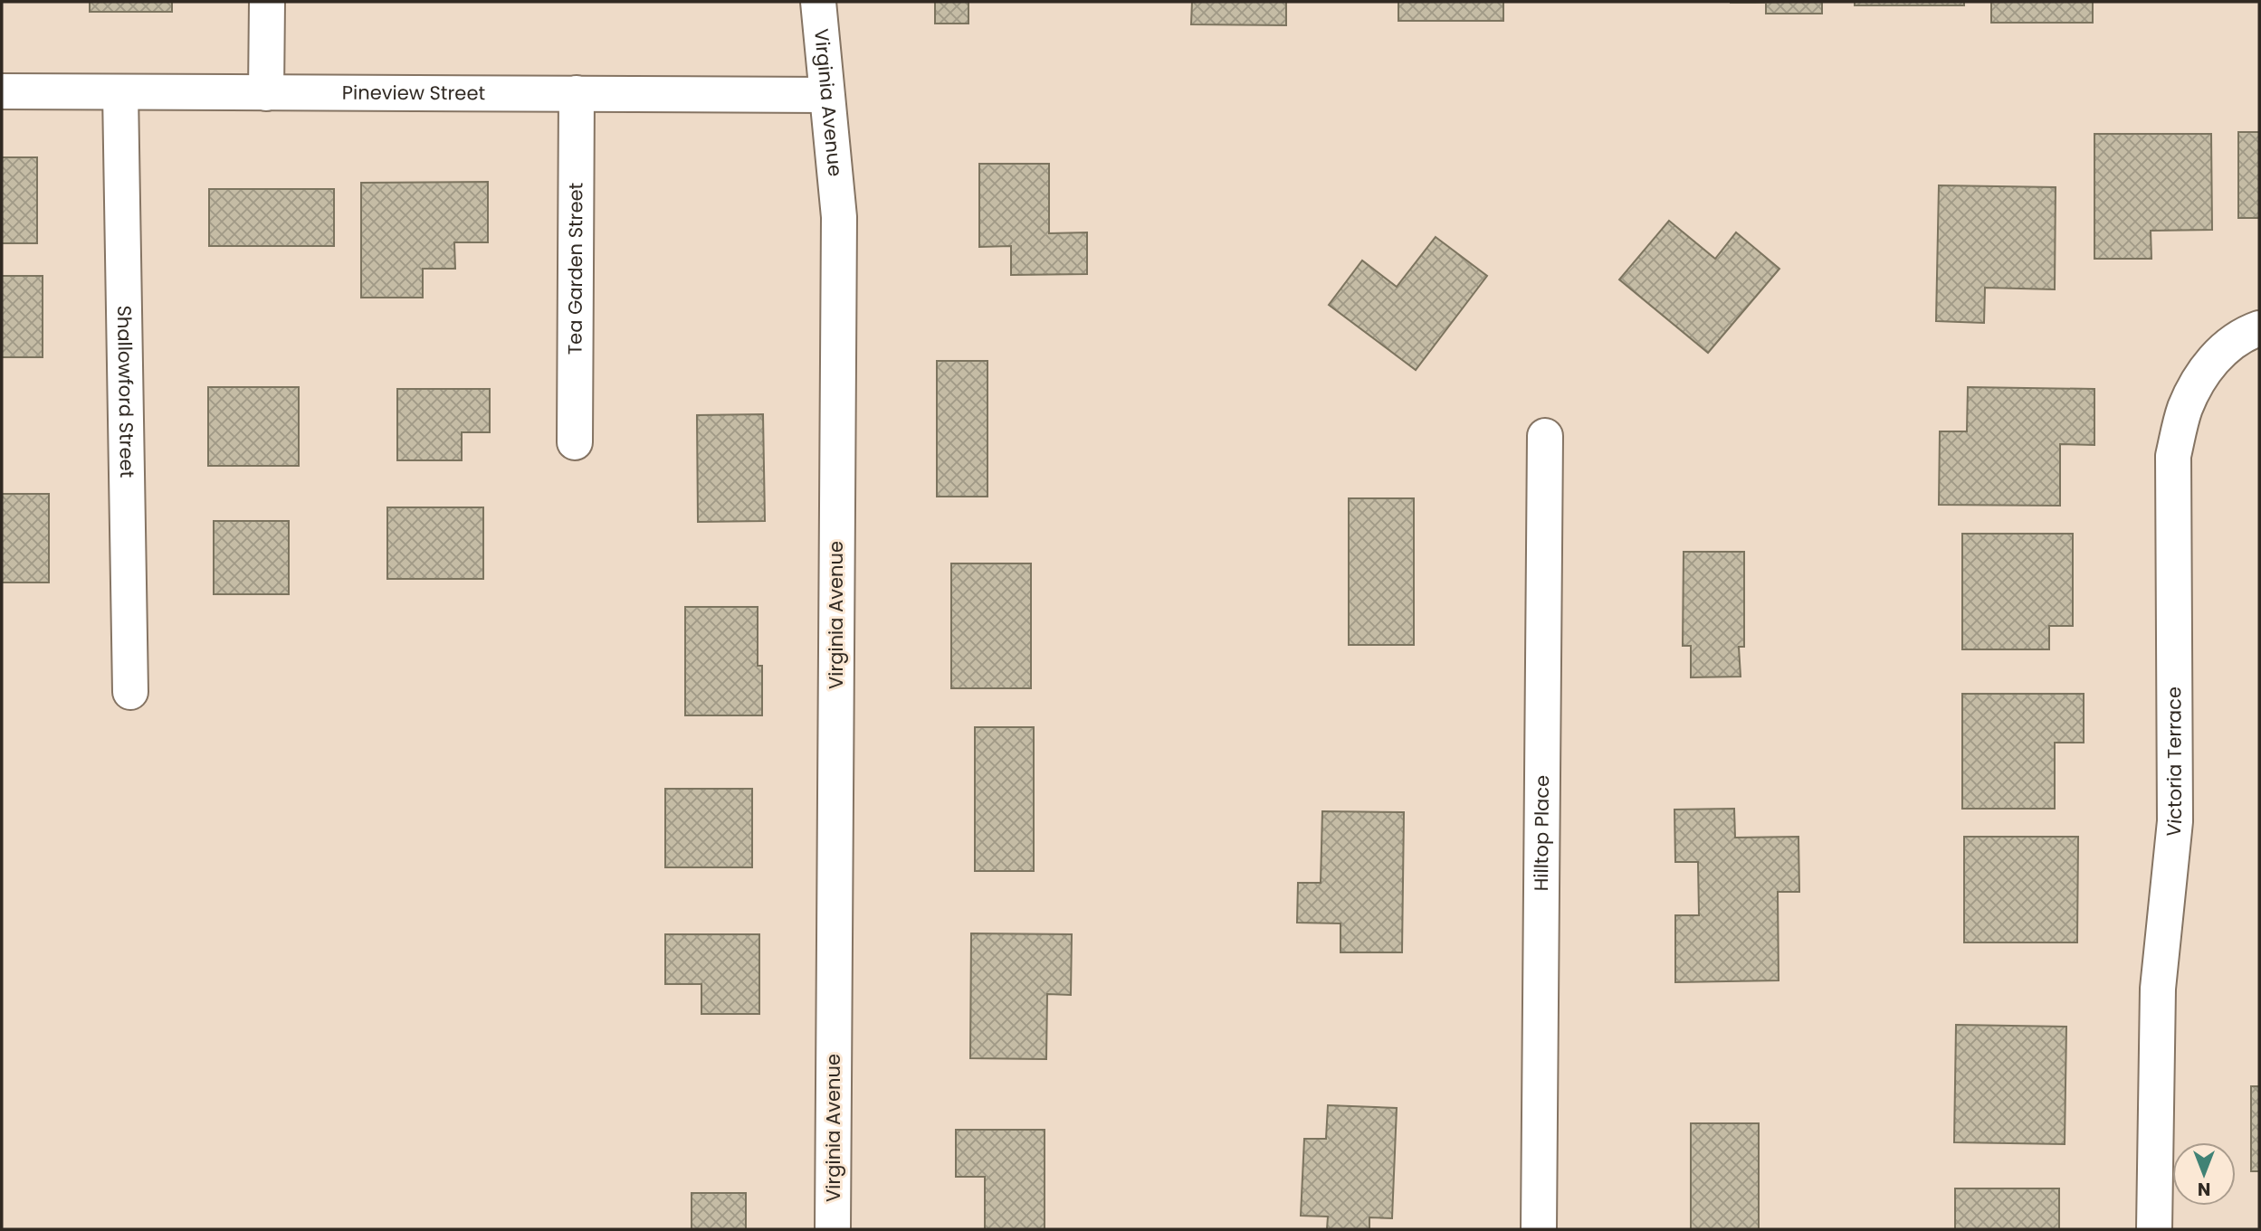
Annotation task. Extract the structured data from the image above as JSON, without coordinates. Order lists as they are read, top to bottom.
{
  "streets": {
    "street": [
      "Pineview Street",
      "Virginia Avenue",
      "Tea Garden Street",
      "Shallowford Street",
      "Victoria Terrace",
      "Hilltop Place"
    ]
  },
  "crossings": [
    ["Pineview Street", "Virginia Avenue"],
    ["Pineview Street", "Tea Garden Street"],
    ["Pineview Street", "Shallowford Street"]
  ],
  "north": "bottom"
}
